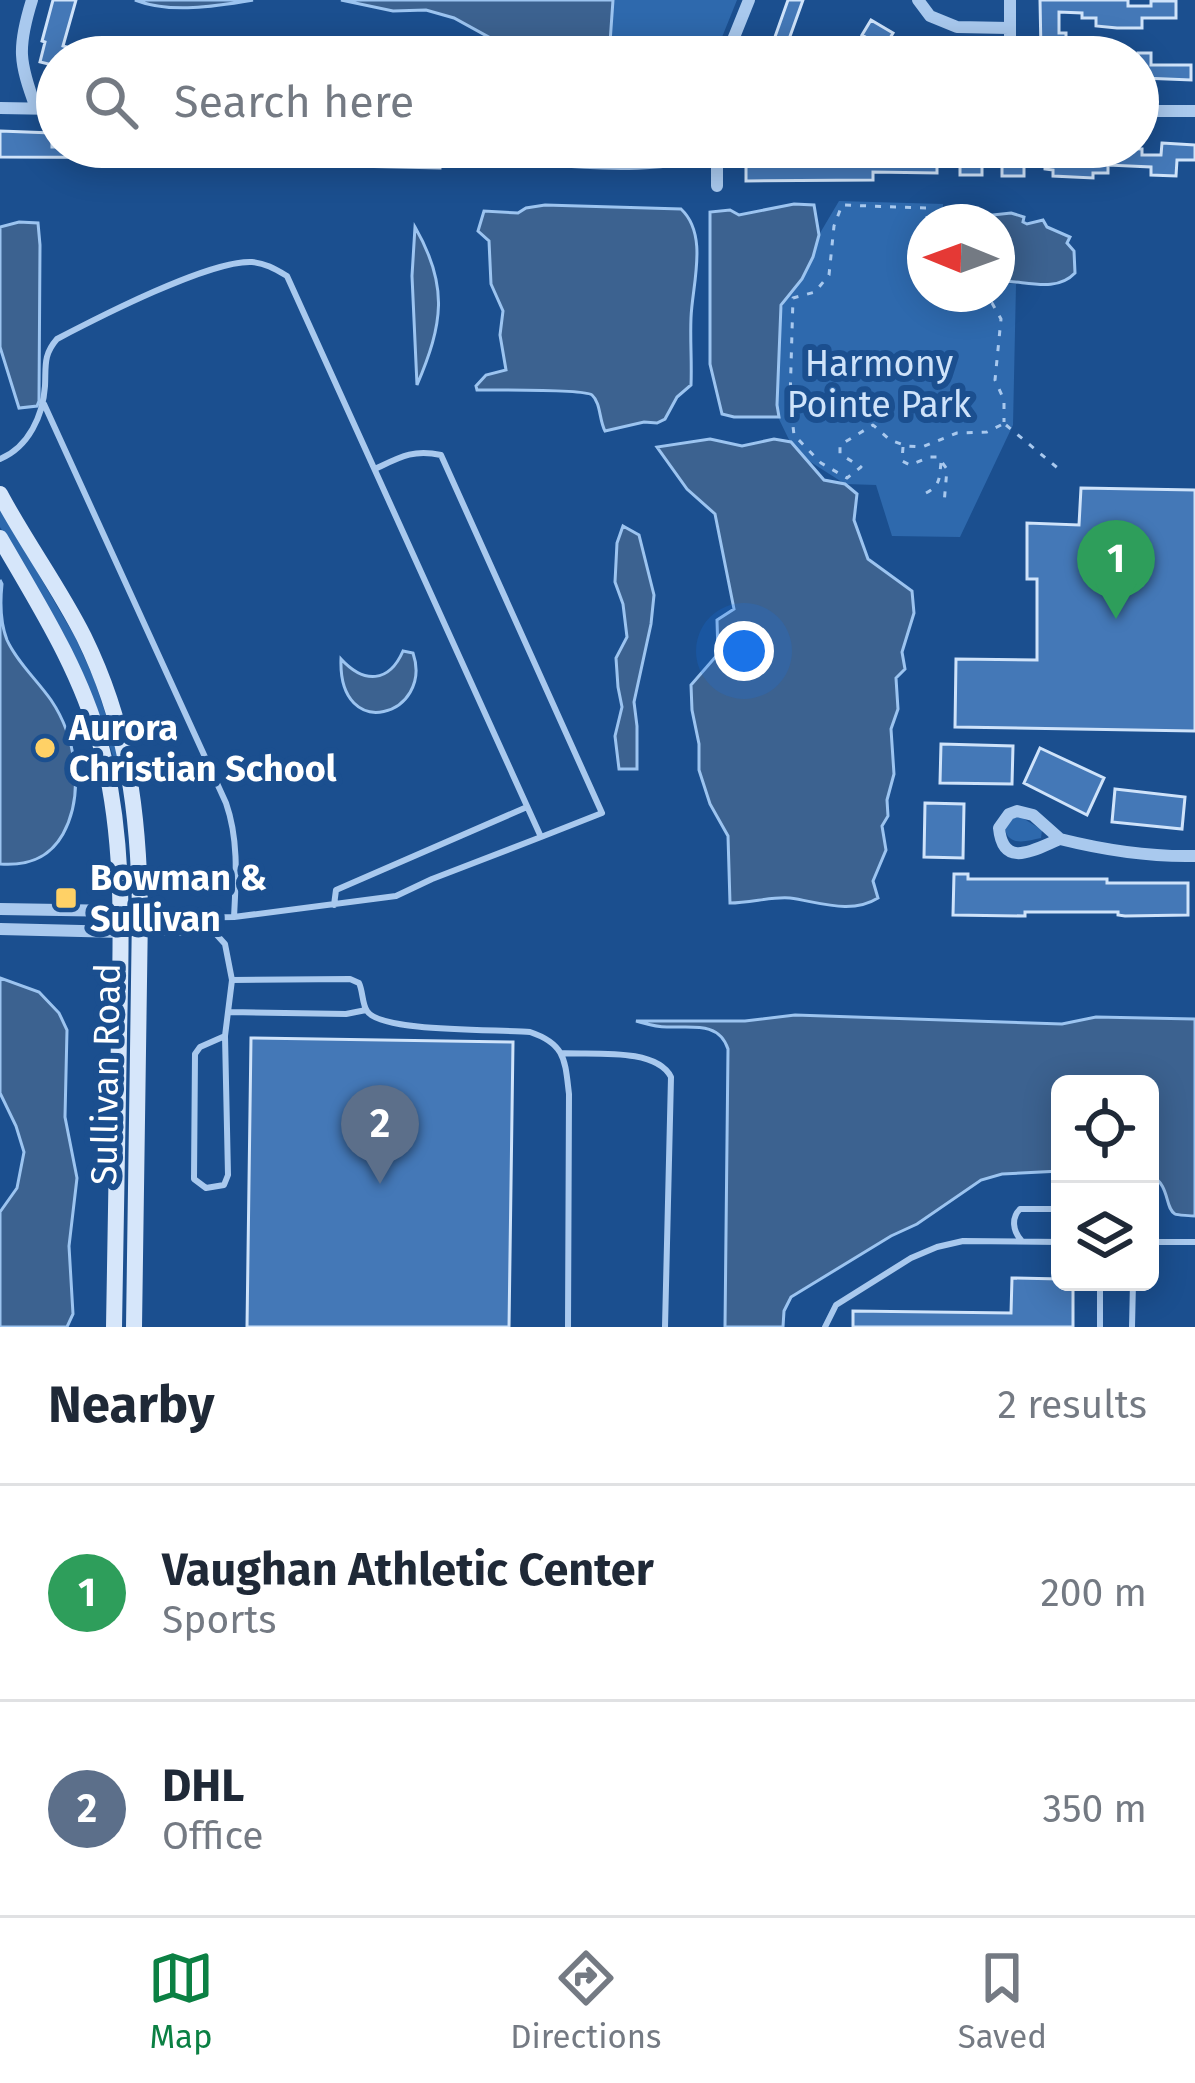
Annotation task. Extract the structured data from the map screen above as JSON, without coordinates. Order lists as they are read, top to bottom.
{
  "streets": {
    "street": ["Sullivan Road"]
  },
  "parks": ["Harmony Pointe Park"],
  "places": {
    "other": ["Aurora Christian School"],
    "transit": ["Bowman & Sullivan"]
  },
  "north": "left",
  "page": {
    "search": "Search here",
    "pins": ["1", "2"],
    "heading": ["Nearby", "2 results"],
    "list": [
      {
        "mark": "1",
        "name": "Vaughan Athletic Center",
        "note": "Sports",
        "value": "200 m"
      },
      {
        "mark": "2",
        "name": "DHL",
        "note": "Office",
        "value": "350 m"
      }
    ],
    "nav": ["Map", "Directions", "Saved"]
  }
}
